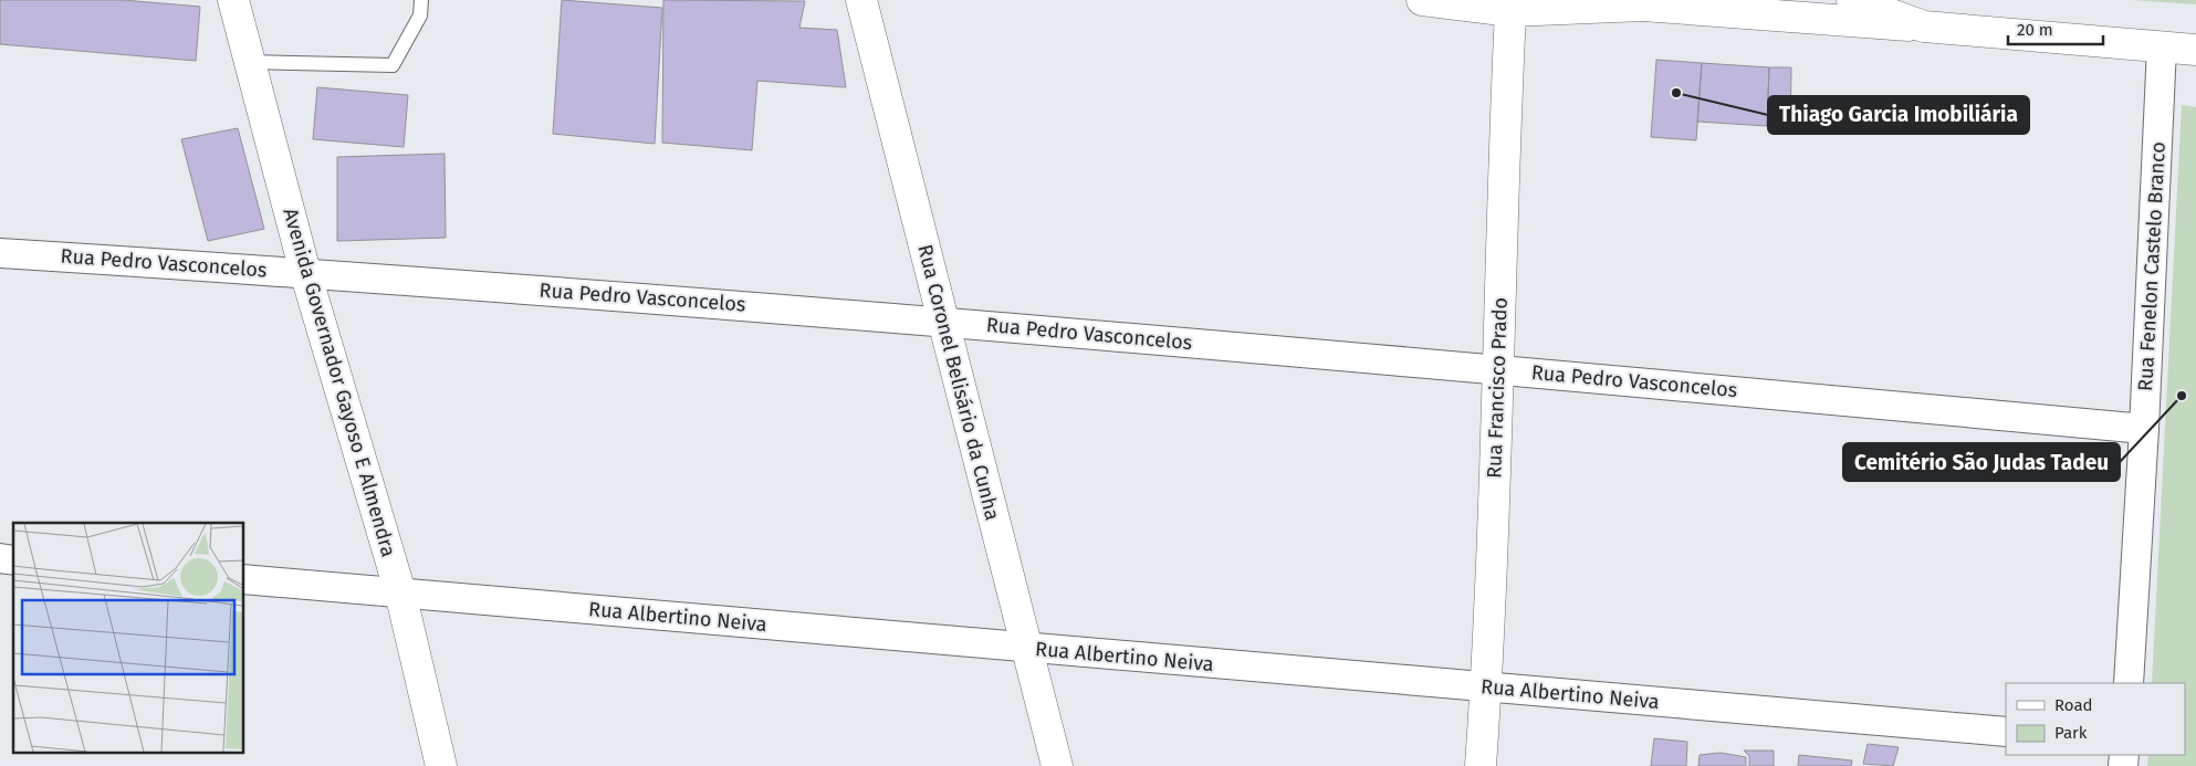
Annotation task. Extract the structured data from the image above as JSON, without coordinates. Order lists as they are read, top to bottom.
{
  "streets": {
    "street": [
      "Rua Pedro Vasconcelos",
      "Rua Fenelon Castelo Branco",
      "Avenida Governador Gayoso E Almendra",
      "Rua Coronel Belisário da Cunha",
      "Rua Francisco Prado",
      "Rua Albertino Neiva"
    ]
  },
  "crossings": [
    ["Rua Pedro Vasconcelos", "Rua Fenelon Castelo Branco"],
    ["Rua Pedro Vasconcelos", "Avenida Governador Gayoso E Almendra"],
    ["Rua Pedro Vasconcelos", "Rua Coronel Belisário da Cunha"],
    ["Rua Pedro Vasconcelos", "Rua Francisco Prado"],
    ["Avenida Governador Gayoso E Almendra", "Rua Albertino Neiva"],
    ["Rua Coronel Belisário da Cunha", "Rua Albertino Neiva"],
    ["Rua Francisco Prado", "Rua Albertino Neiva"]
  ],
  "places": ["Thiago Garcia Imobiliária", "Cemitério São Judas Tadeu"],
  "legend": ["Road", "Park"],
  "scale_bar": "20 m"
}
